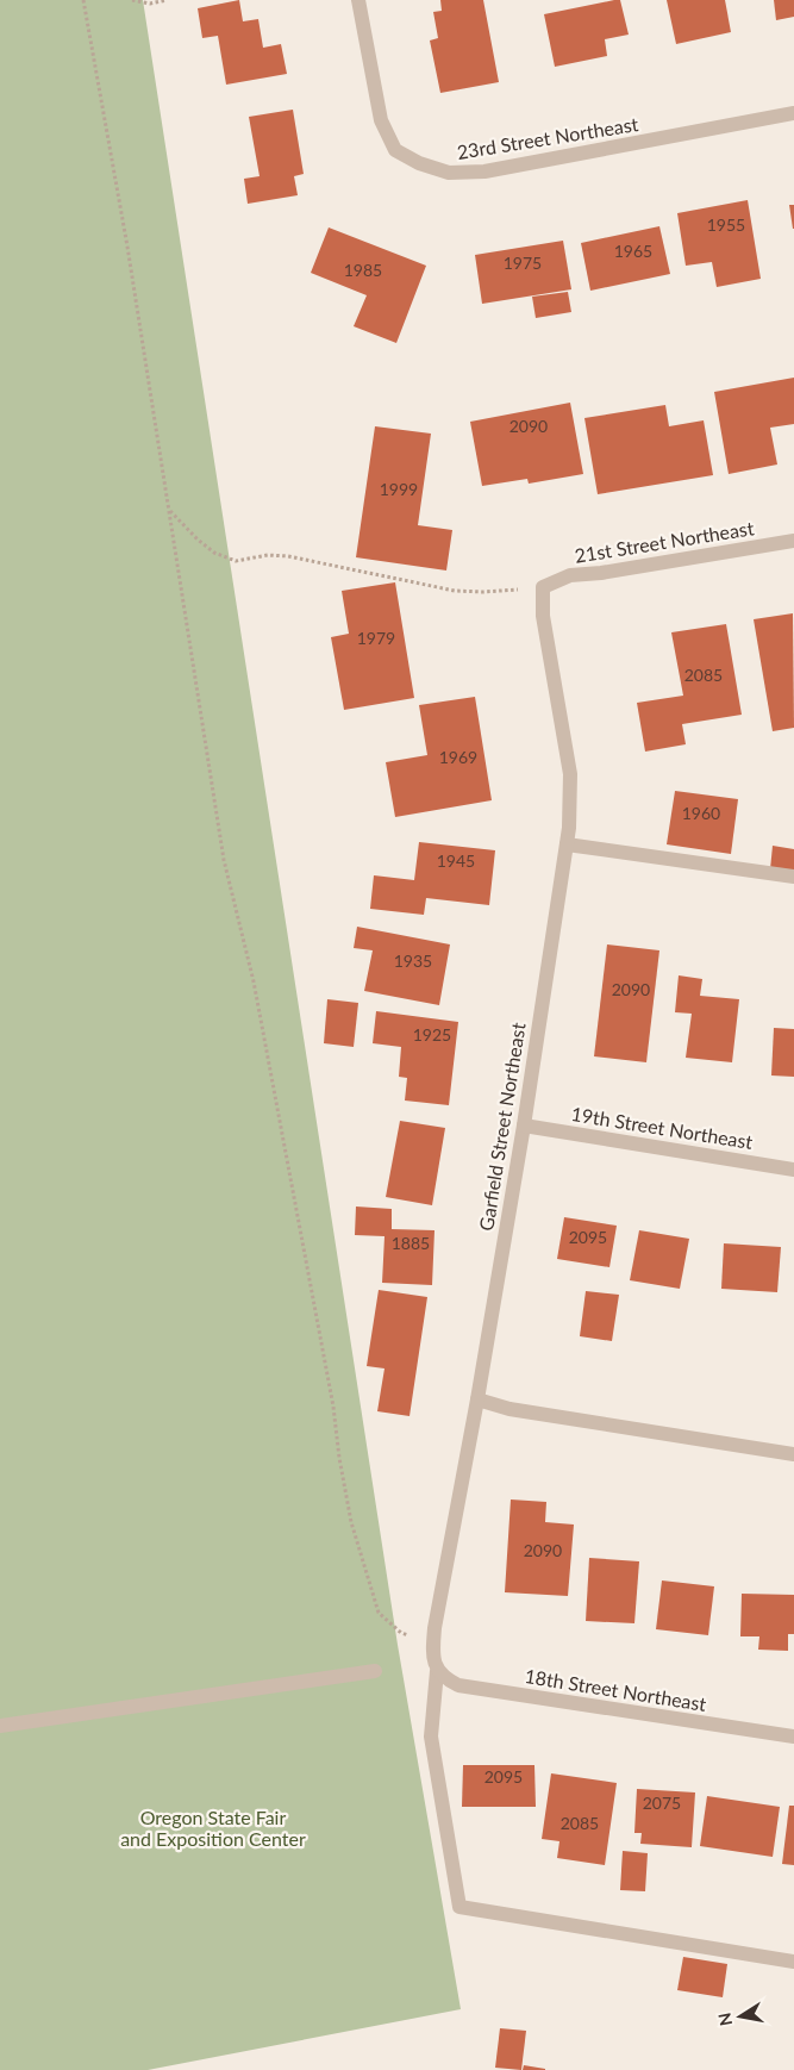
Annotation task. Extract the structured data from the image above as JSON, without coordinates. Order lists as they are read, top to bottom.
{
  "streets": {
    "street": [
      "23rd Street Northeast",
      "21st Street Northeast",
      "Garfield Street Northeast",
      "19th Street Northeast",
      "18th Street Northeast"
    ]
  },
  "crossings": [
    ["21st Street Northeast", "Garfield Street Northeast"],
    ["Garfield Street Northeast", "19th Street Northeast"],
    ["Garfield Street Northeast", "18th Street Northeast"]
  ],
  "parks": ["Oregon State Fair and Exposition Center"],
  "house_numbers": [
    "1955",
    "1965",
    "1975",
    "1985",
    "2090",
    "1999",
    "1979",
    "2085",
    "1969",
    "1960",
    "1945",
    "1935",
    "2090",
    "1925",
    "2095",
    "1885",
    "2090",
    "2095",
    "2075",
    "2085"
  ],
  "north": "left"
}
